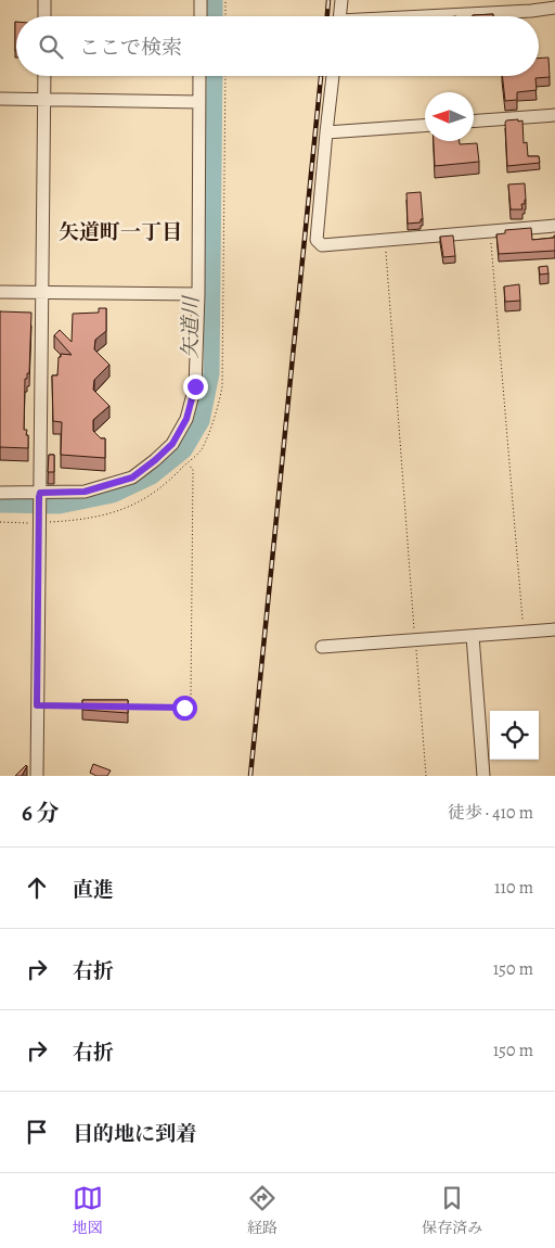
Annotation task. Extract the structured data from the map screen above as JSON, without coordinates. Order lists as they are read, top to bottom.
{
  "districts": ["矢道町一丁目"],
  "water": ["矢道川"],
  "north": "left",
  "page": {
    "search": "ここで検索",
    "heading": ["6 分", "徒歩 · 410 m"],
    "list": [
      ["直進", "110 m"],
      ["右折", "150 m"],
      ["右折", "150 m"],
      "目的地に到着"
    ],
    "nav": ["地図", "経路", "保存済み"]
  }
}
